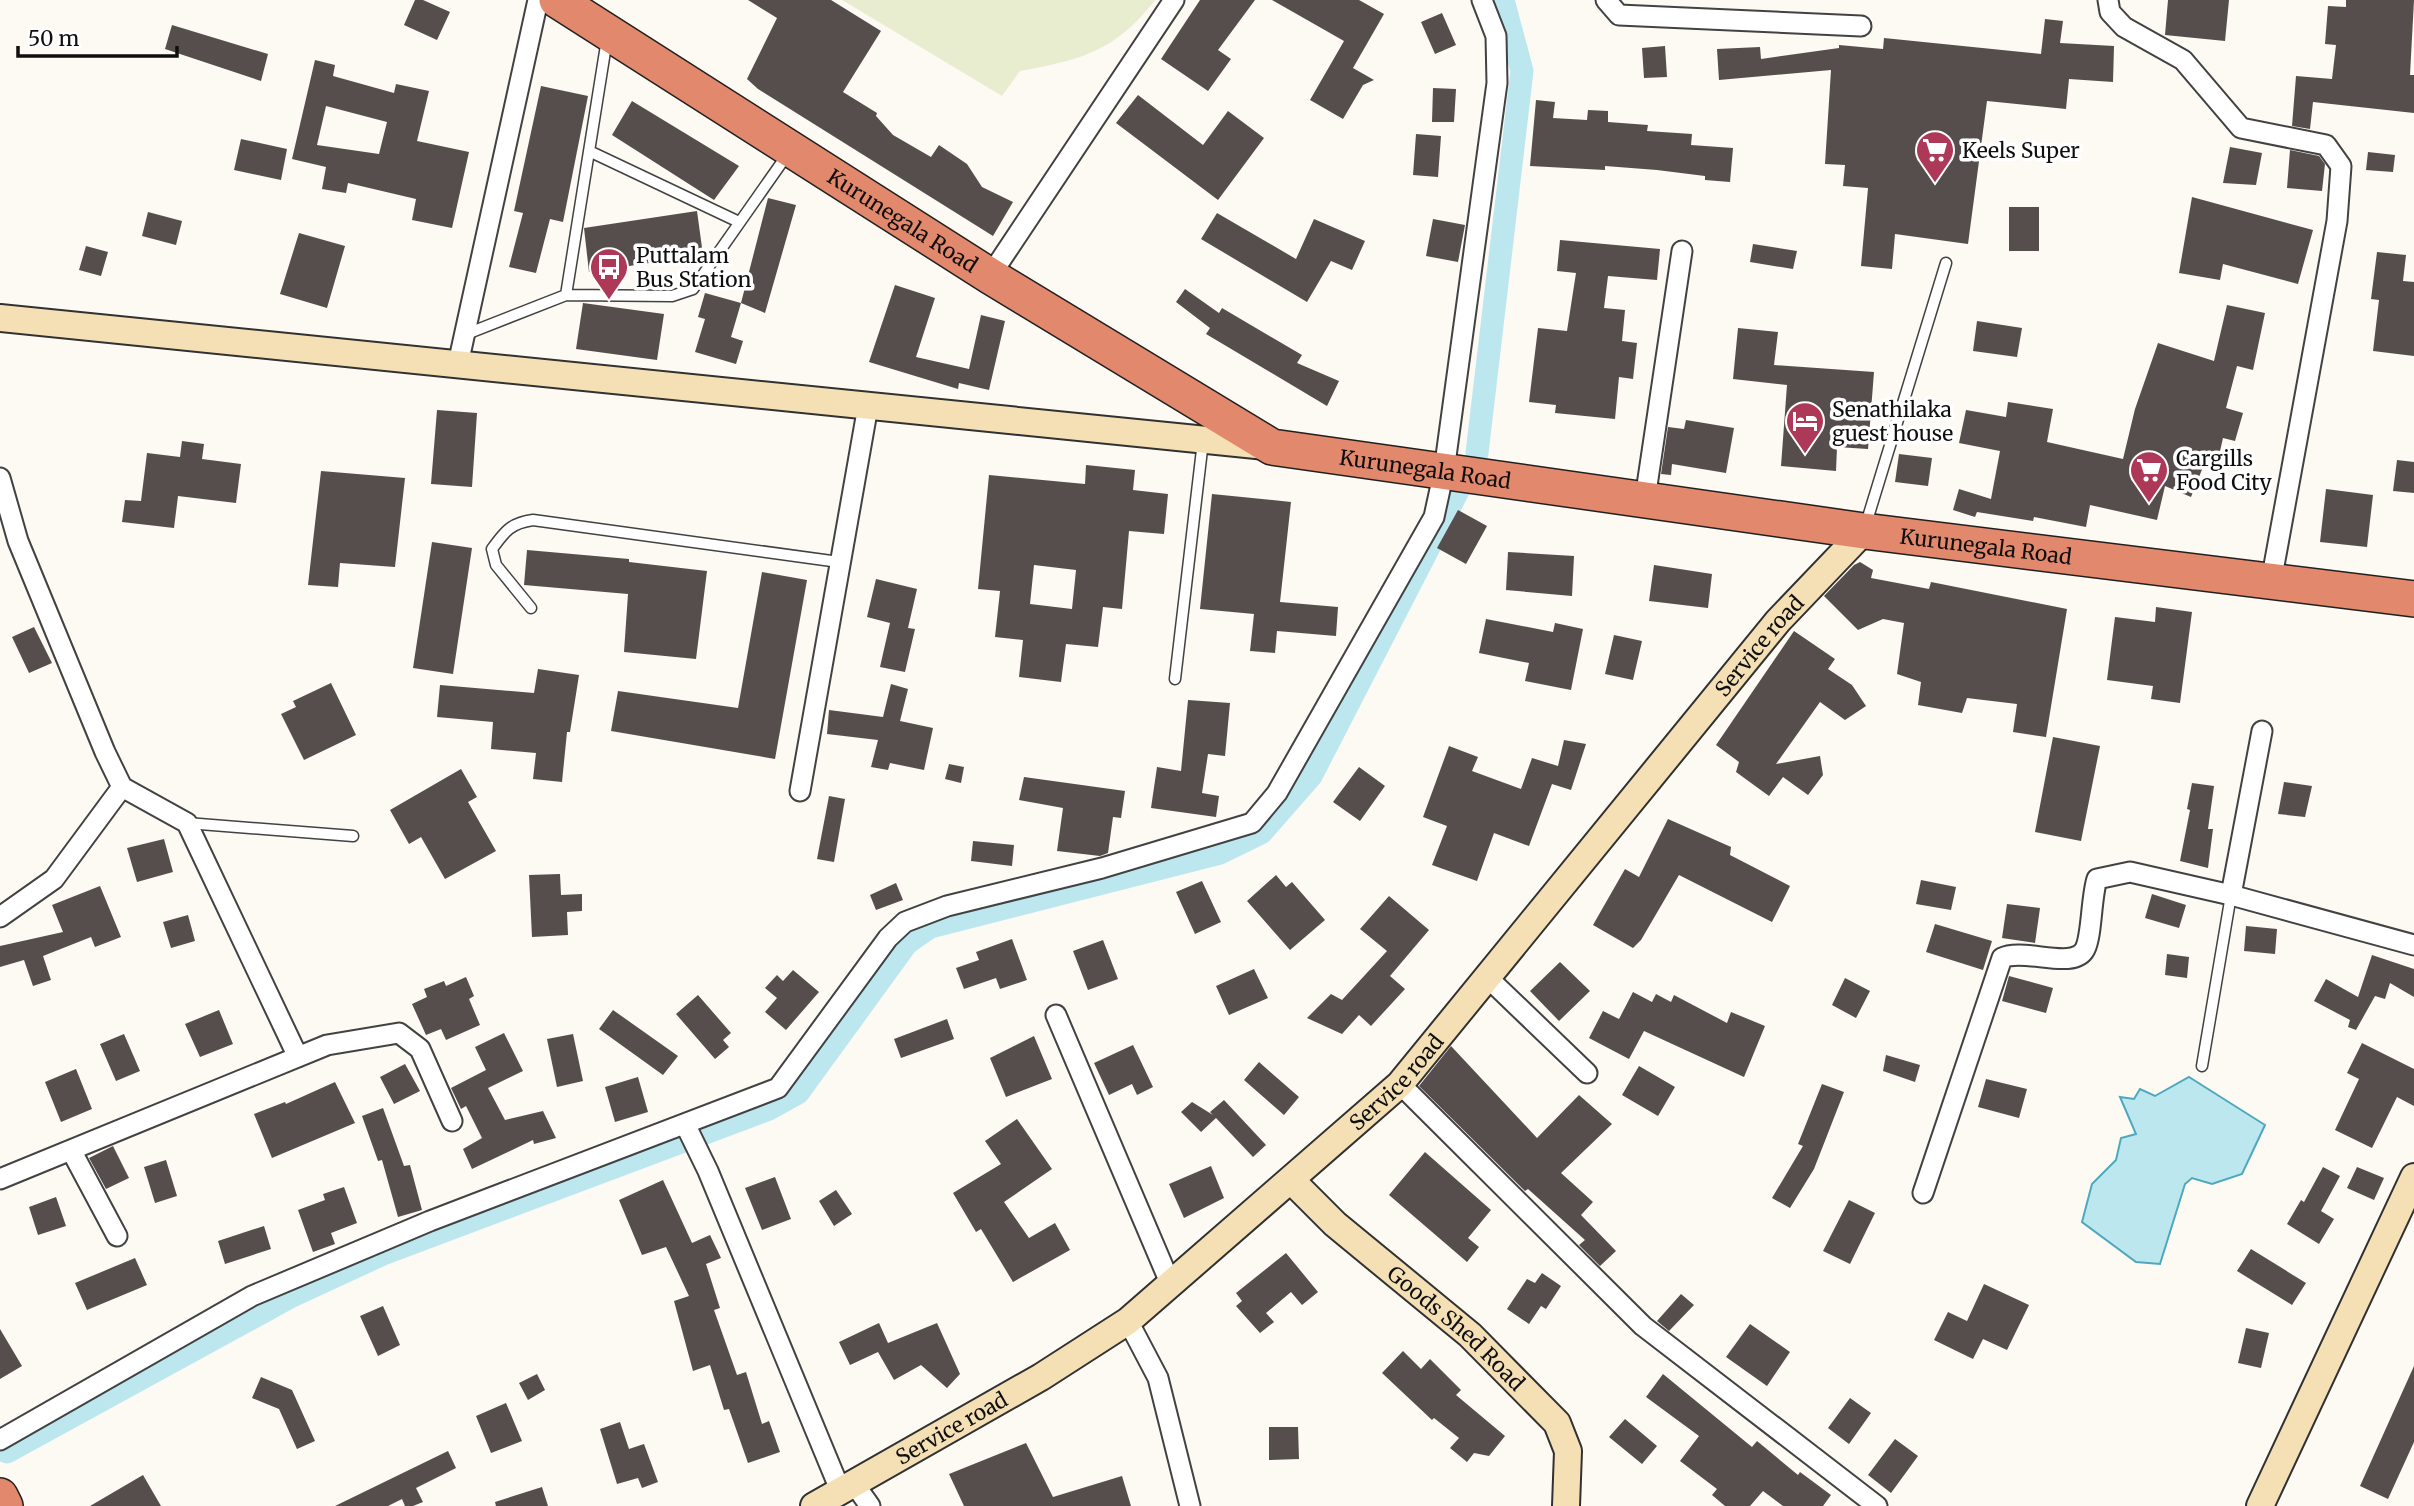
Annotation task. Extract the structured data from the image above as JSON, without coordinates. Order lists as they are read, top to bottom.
{
  "streets": {
    "highway": ["Kurunegala Road"],
    "street": ["Service road", "Goods Shed Road"]
  },
  "crossings": [
    ["Kurunegala Road", "Service road"],
    ["Service road", "Goods Shed Road"]
  ],
  "places": {
    "supermarket": ["Keels Super", "Cargills Food City"],
    "bus stop": ["Puttalam Bus Station"],
    "hotel": ["Senathilaka guest house"]
  },
  "scale_bar": "50 m"
}
